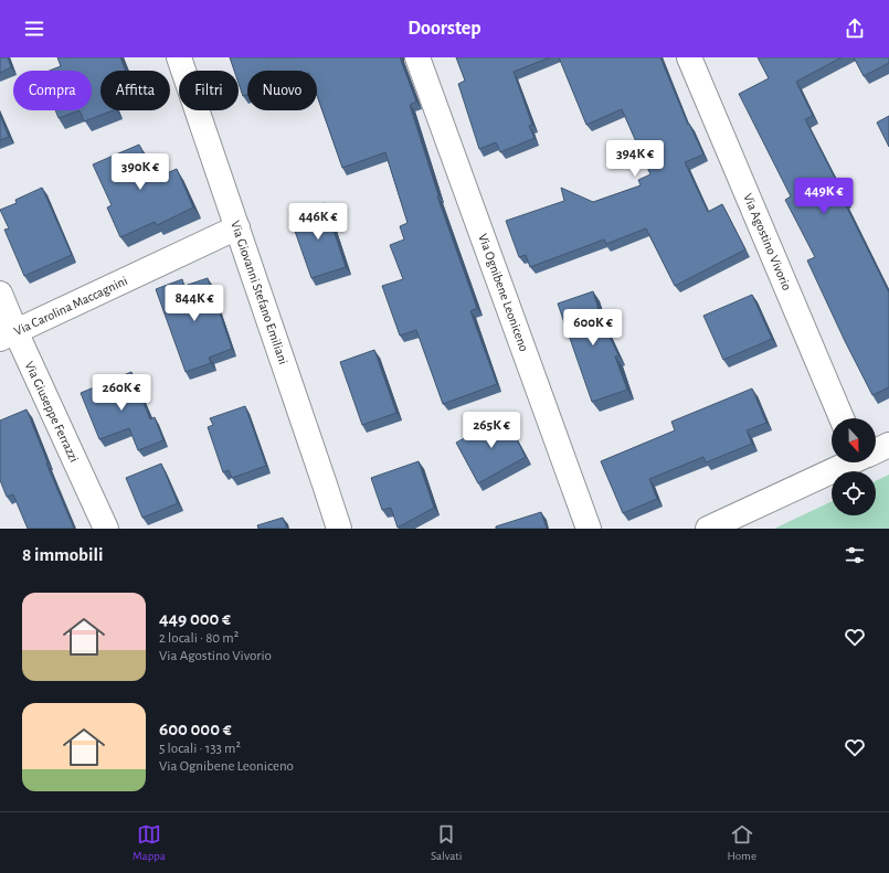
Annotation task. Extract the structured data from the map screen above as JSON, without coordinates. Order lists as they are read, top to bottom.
{
  "streets": {
    "street": [
      "Via Agostino Vivorio",
      "Via Giovanni Stefano Emiliani",
      "Via Ognibene Leoniceno",
      "Via Carolina Maccagnini",
      "Via Giuseppe Ferrazzi"
    ]
  },
  "crossings": [
    ["Via Giovanni Stefano Emiliani", "Via Carolina Maccagnini"],
    ["Via Carolina Maccagnini", "Via Giuseppe Ferrazzi"]
  ],
  "north": "bottom",
  "page": {
    "header": "Doorstep",
    "chip": [
      "Compra",
      "Affitta",
      "Filtri",
      "Nuovo"
    ],
    "price": [
      "394K €",
      "390K €",
      "449K €",
      "446K €",
      "844K €",
      "600K €",
      "260K €",
      "265K €"
    ],
    "heading": "8 immobili",
    "list": [
      {
        "name": "449 000 €",
        "note": "2 locali · 80 m² · Via Agostino Vivorio"
      },
      {
        "name": "600 000 €",
        "note": "5 locali · 133 m² · Via Ognibene Leoniceno"
      }
    ],
    "tabs": ["Mappa", "Salvati", "Home"]
  }
}
